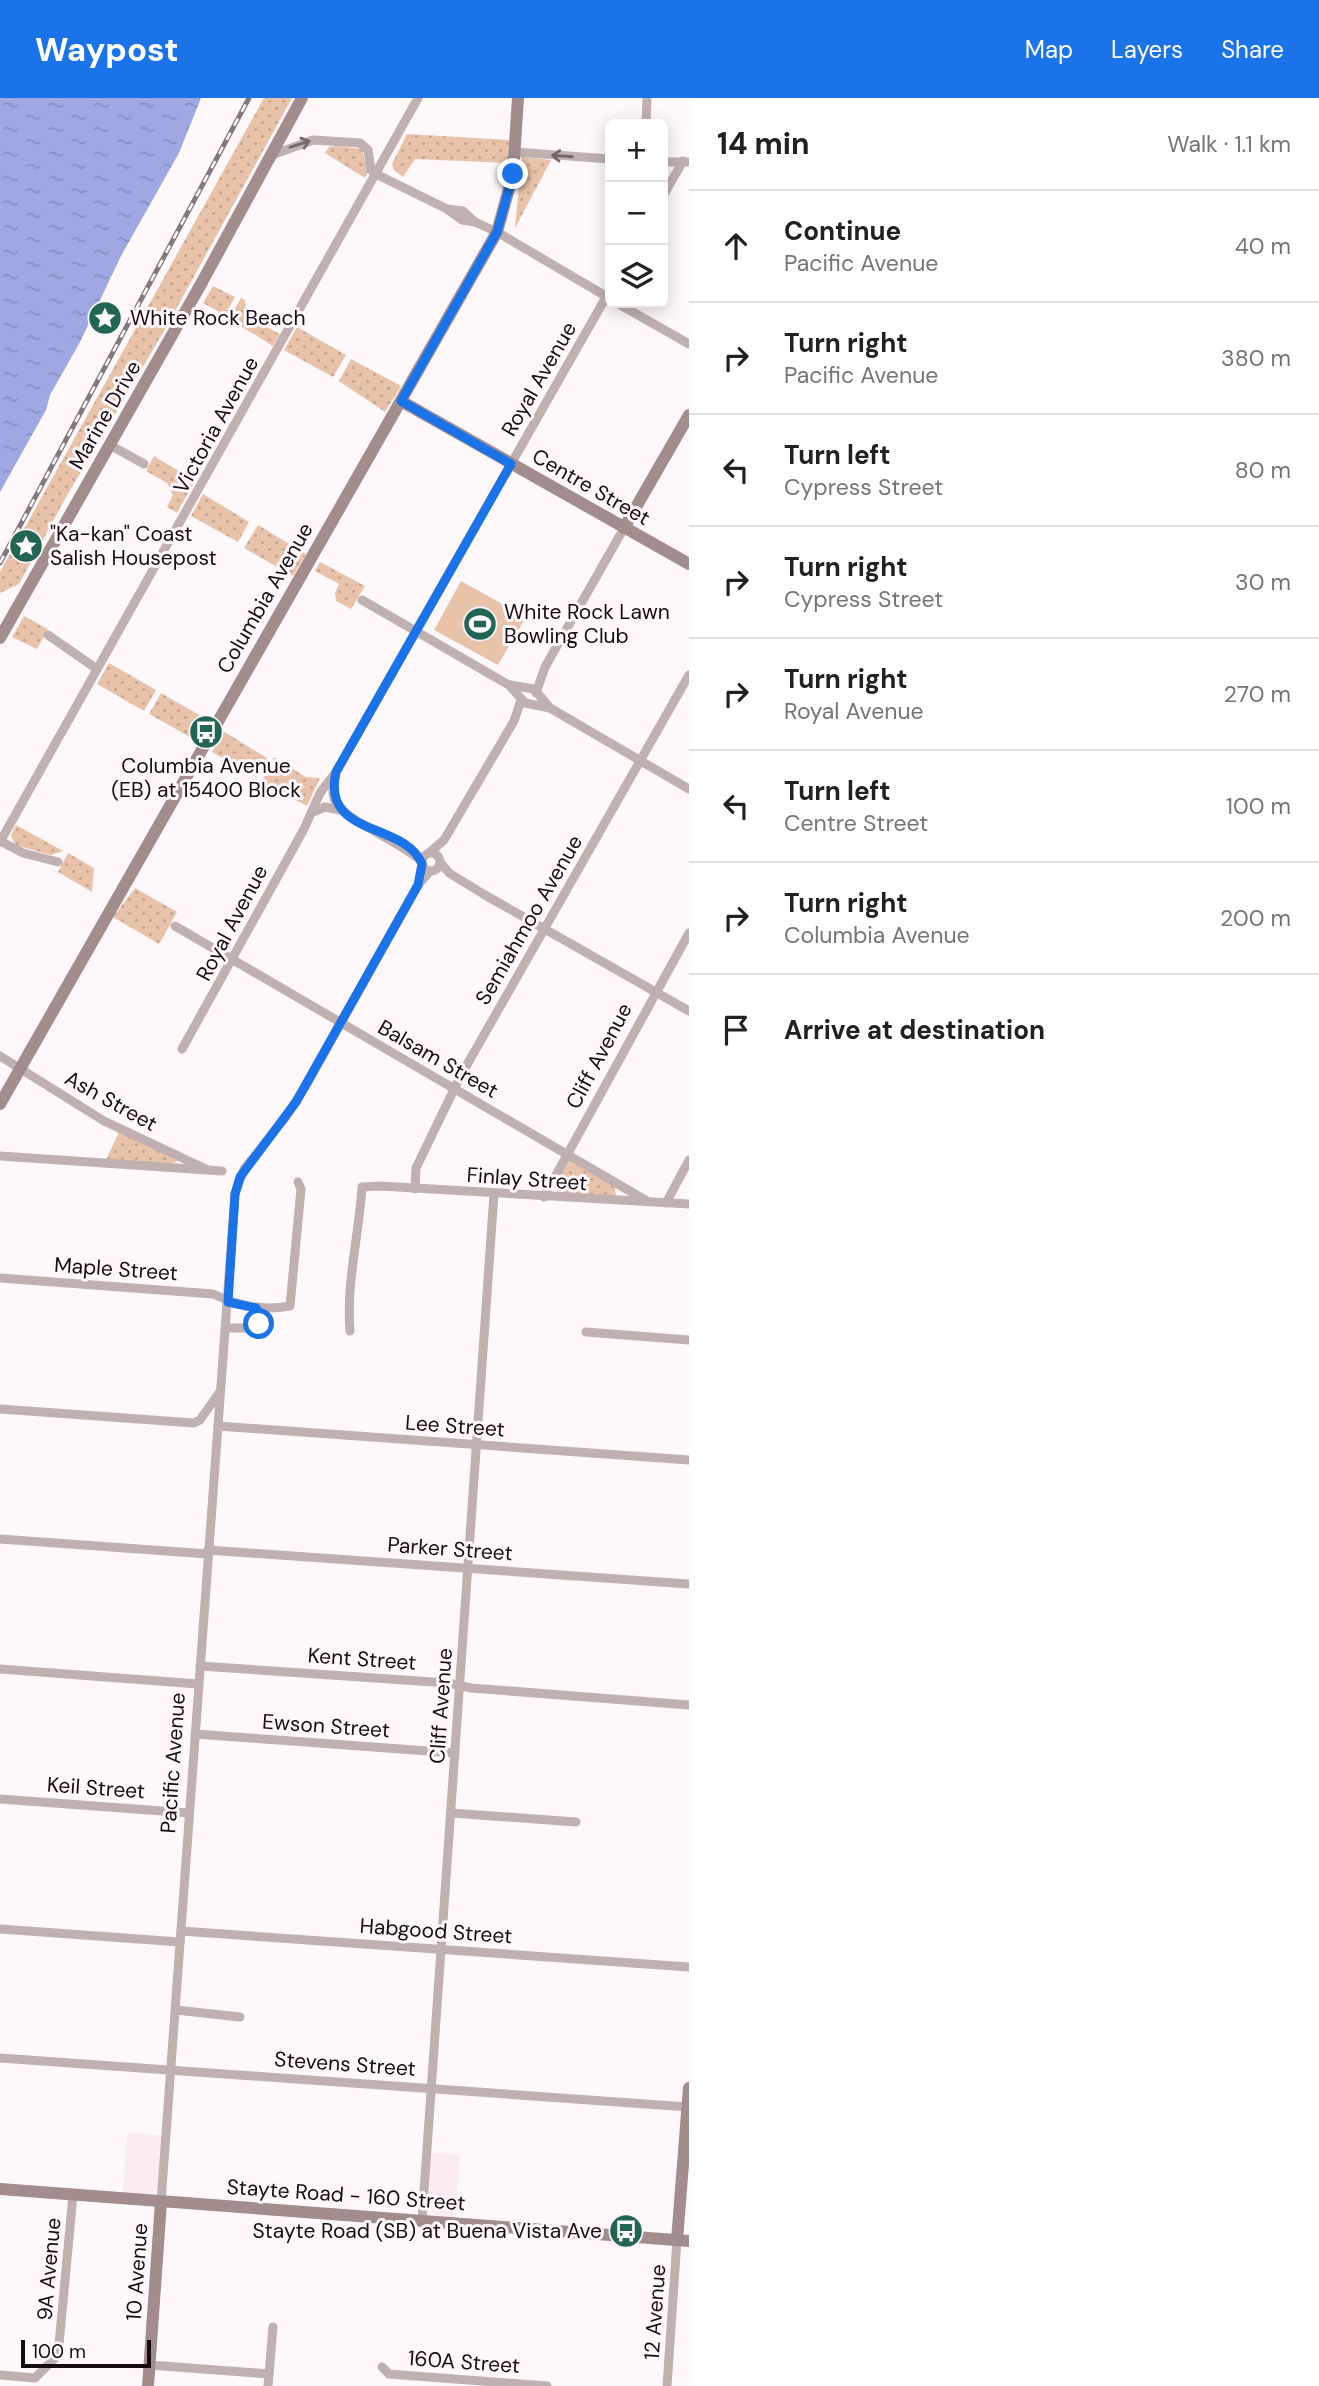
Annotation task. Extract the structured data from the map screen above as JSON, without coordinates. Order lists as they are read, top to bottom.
{
  "streets": {
    "street": [
      "Royal Avenue",
      "Marine Drive",
      "Victoria Avenue",
      "Centre Street",
      "Columbia Avenue",
      "Semiahmoo Avenue",
      "Cliff Avenue",
      "Balsam Street",
      "Ash Street",
      "Finlay Street",
      "Maple Street",
      "Lee Street",
      "Parker Street",
      "Kent Street",
      "Ewson Street",
      "Pacific Avenue",
      "Keil Street",
      "Habgood Street",
      "Stevens Street",
      "Stayte Road - 160 Street",
      "9A Avenue",
      "10 Avenue",
      "12 Avenue",
      "160A Street"
    ]
  },
  "crossings": [
    ["Royal Avenue", "Centre Street"],
    ["Royal Avenue", "Balsam Street"],
    ["Centre Street", "Columbia Avenue"],
    ["Columbia Avenue", "Ash Street"],
    ["Semiahmoo Avenue", "Balsam Street"],
    ["Semiahmoo Avenue", "Finlay Street"],
    ["Cliff Avenue", "Balsam Street"],
    ["Cliff Avenue", "Finlay Street"],
    ["Cliff Avenue", "Lee Street"],
    ["Cliff Avenue", "Parker Street"],
    ["Cliff Avenue", "Kent Street"],
    ["Cliff Avenue", "Ewson Street"],
    ["Cliff Avenue", "Habgood Street"],
    ["Cliff Avenue", "Stevens Street"],
    ["Cliff Avenue", "Stayte Road - 160 Street"],
    ["Balsam Street", "Finlay Street"],
    ["Balsam Street", "Pacific Avenue"],
    ["Maple Street", "Pacific Avenue"],
    ["Lee Street", "Pacific Avenue"],
    ["Parker Street", "Pacific Avenue"],
    ["Kent Street", "Pacific Avenue"],
    ["Ewson Street", "Pacific Avenue"],
    ["Pacific Avenue", "Keil Street"],
    ["Pacific Avenue", "Habgood Street"],
    ["Pacific Avenue", "Stevens Street"],
    ["Pacific Avenue", "Stayte Road - 160 Street"],
    ["Pacific Avenue", "10 Avenue"],
    ["Stayte Road - 160 Street", "9A Avenue"],
    ["Stayte Road - 160 Street", "10 Avenue"],
    ["Stayte Road - 160 Street", "12 Avenue"]
  ],
  "places": {
    "place": ["White Rock Beach", "\"Ka-kan\" Coast Salish Housepost"],
    "sports": ["White Rock Lawn Bowling Club"],
    "bus stop": ["Columbia Avenue (EB) at 15400 Block", "Stayte Road (SB) at Buena Vista Ave"]
  },
  "scale_bar": "100 m",
  "page": {
    "header": "Waypost",
    "nav": ["Map", "Layers", "Share"],
    "heading": ["14 min", "Walk · 1.1 km"],
    "map_buttons": ["+", "−"],
    "list": [
      ["Continue", "Pacific Avenue", "40 m"],
      ["Turn right", "Pacific Avenue", "380 m"],
      ["Turn left", "Cypress Street", "80 m"],
      ["Turn right", "Cypress Street", "30 m"],
      ["Turn right", "Royal Avenue", "270 m"],
      ["Turn left", "Centre Street", "100 m"],
      ["Turn right", "Columbia Avenue", "200 m"],
      "Arrive at destination"
    ],
    "scale": "100 m"
  }
}
